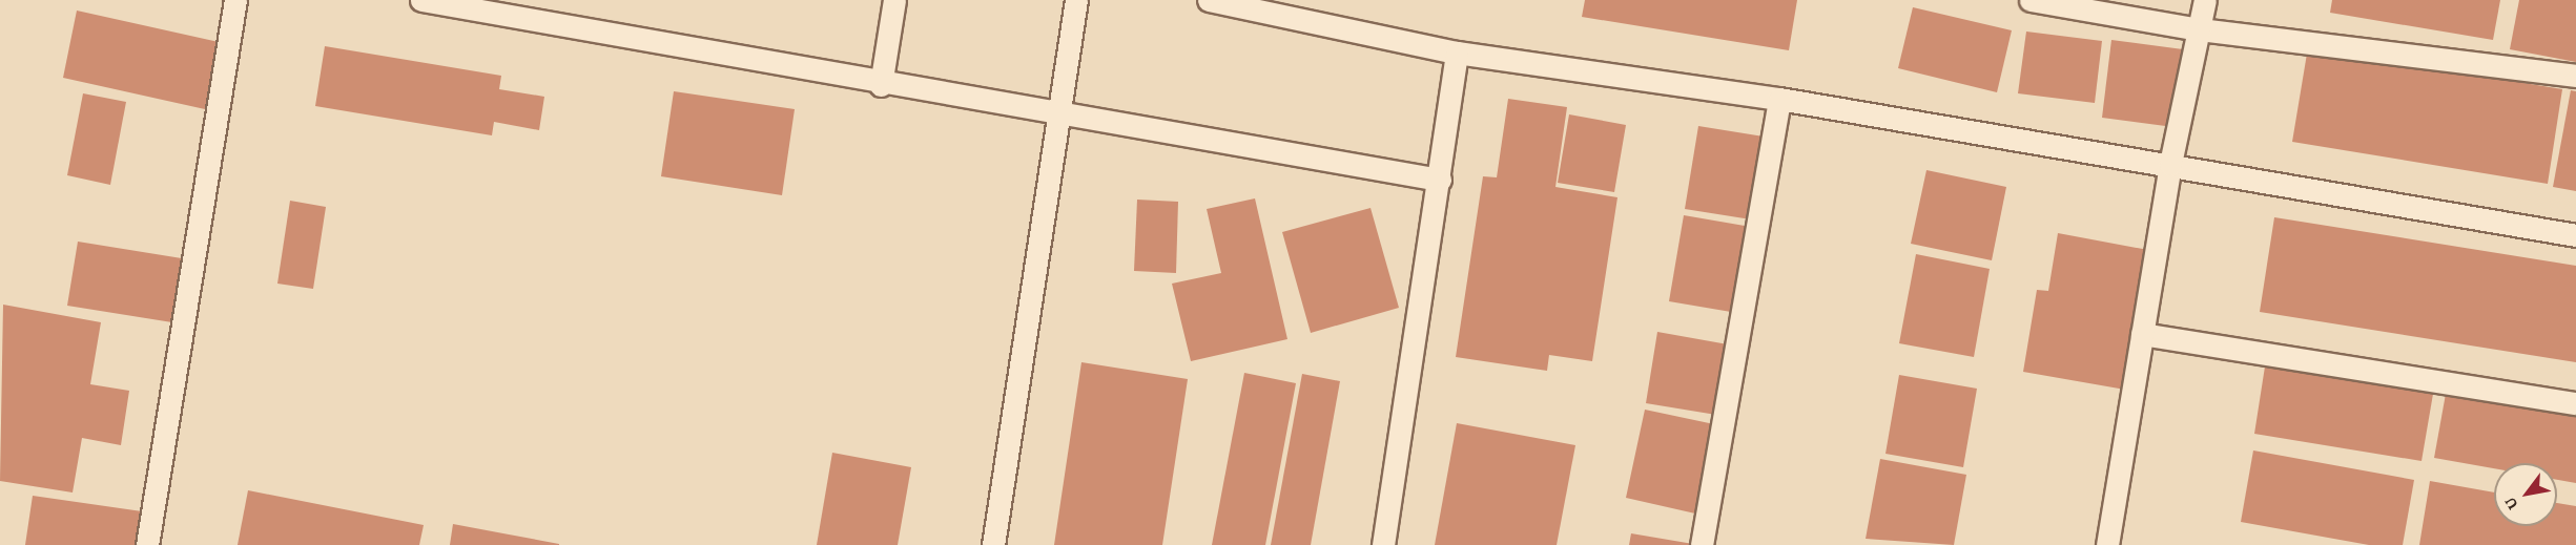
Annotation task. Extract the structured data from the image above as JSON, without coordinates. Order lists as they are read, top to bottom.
{
  "north": "bottom left"
}
